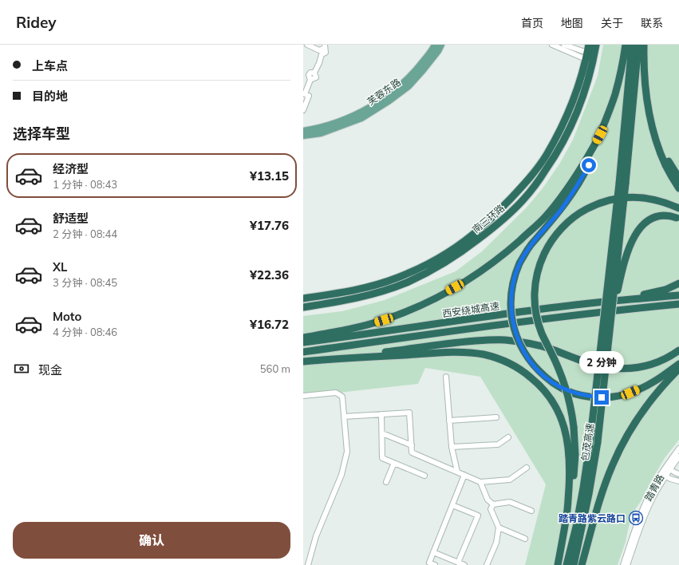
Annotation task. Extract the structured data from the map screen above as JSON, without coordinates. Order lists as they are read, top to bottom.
{
  "streets": {
    "highway": ["南三环路", "西安绕城高速", "包茂高速"],
    "main road": ["芙蓉东路"],
    "street": ["踏青路"]
  },
  "places": {
    "bus stop": ["踏青路紫云路口"]
  },
  "page": {
    "header": "Ridey",
    "nav": [
      "首页",
      "地图",
      "关于",
      "联系"
    ],
    "banner": ["上车点", "目的地"],
    "heading": "选择车型",
    "list": [
      {
        "name": "经济型",
        "note": "1 分钟 · 08:43",
        "value": "¥13.15"
      },
      {
        "name": "舒适型",
        "note": "2 分钟 · 08:44",
        "value": "¥17.76"
      },
      {
        "name": "XL",
        "note": "3 分钟 · 08:45",
        "value": "¥22.36"
      },
      {
        "name": "Moto",
        "note": "4 分钟 · 08:46",
        "value": "¥16.72"
      }
    ],
    "pay": ["现金", "560 m"],
    "bubble": "2 分钟",
    "buttons": "确认"
  }
}
